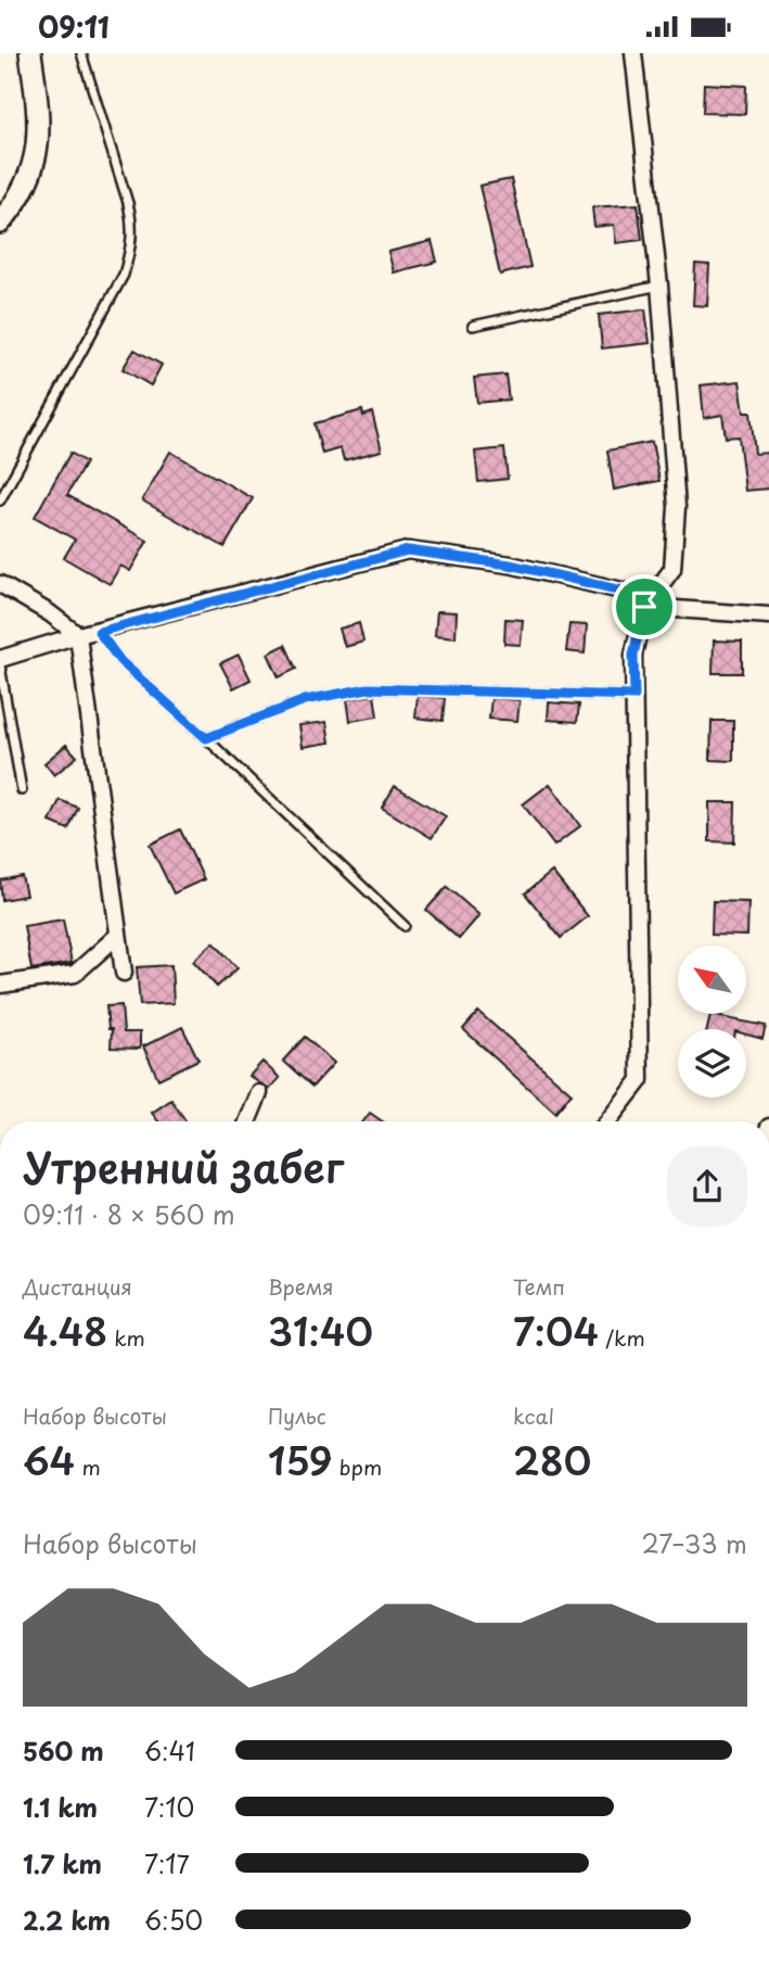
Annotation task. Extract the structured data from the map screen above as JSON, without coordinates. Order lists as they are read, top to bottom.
{
  "north": "top left",
  "page": {
    "status": "09:11",
    "heading": ["Утренний забег", "09:11 · 8 × 560 m"],
    "stats": [
      ["Дистанция", "4.48 km"],
      ["Время", "31:40"],
      ["Темп", "7:04 /km"],
      ["Набор высоты", "64 m"],
      ["Пульс", "159 bpm"],
      ["kcal", "280"]
    ],
    "chart": ["Набор высоты", "27–33 m"],
    "list": [
      {
        "name": "560 m",
        "note": "6:41"
      },
      {
        "name": "1.1 km",
        "note": "7:10"
      },
      {
        "name": "1.7 km",
        "note": "7:17"
      },
      {
        "name": "2.2 km",
        "note": "6:50"
      }
    ]
  }
}
